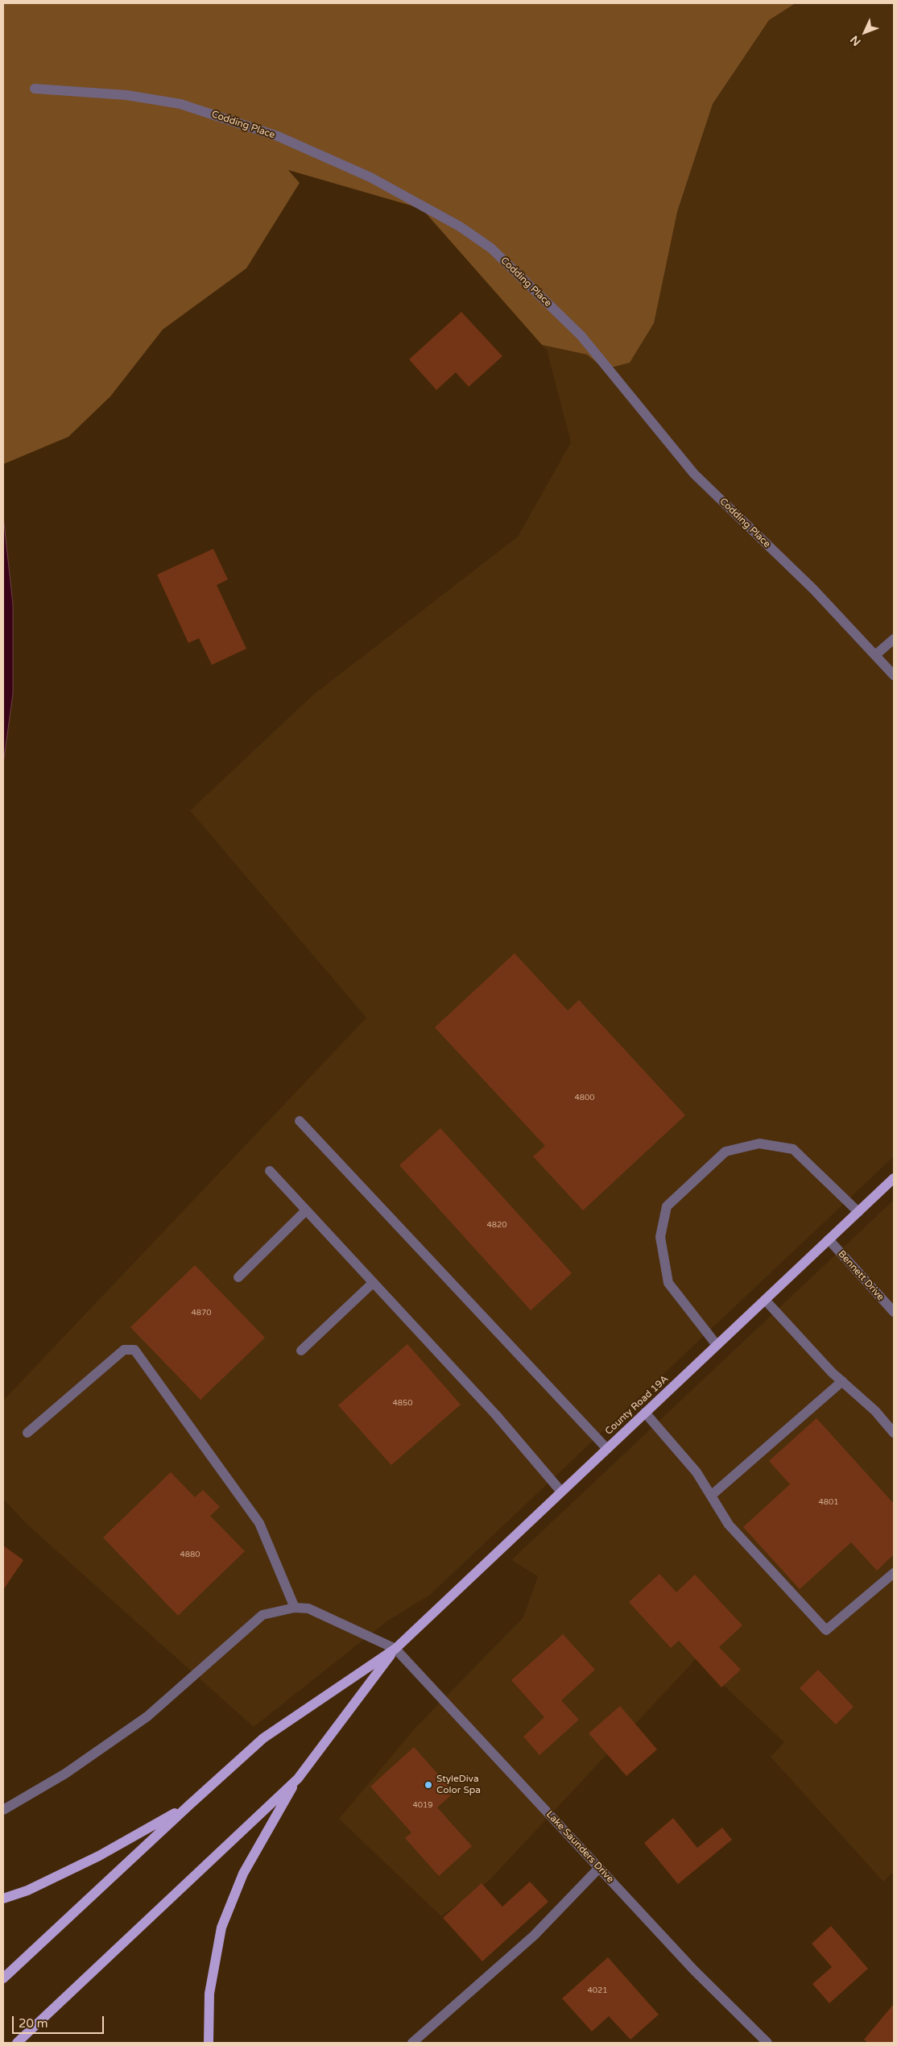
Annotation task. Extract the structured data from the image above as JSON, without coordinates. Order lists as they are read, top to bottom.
{
  "streets": {
    "main road": ["County Road 19A"],
    "street": ["Codding Place", "Bennett Drive", "Lake Saunders Drive"]
  },
  "crossings": [
    ["Bennett Drive", "County Road 19A"],
    ["County Road 19A", "Lake Saunders Drive"]
  ],
  "places": ["StyleDiva Color Spa"],
  "house_numbers": [
    "4800",
    "4820",
    "4870",
    "4850",
    "4801",
    "4880",
    "4019",
    "4021"
  ],
  "scale_bar": "20 m",
  "north": "bottom left"
}
